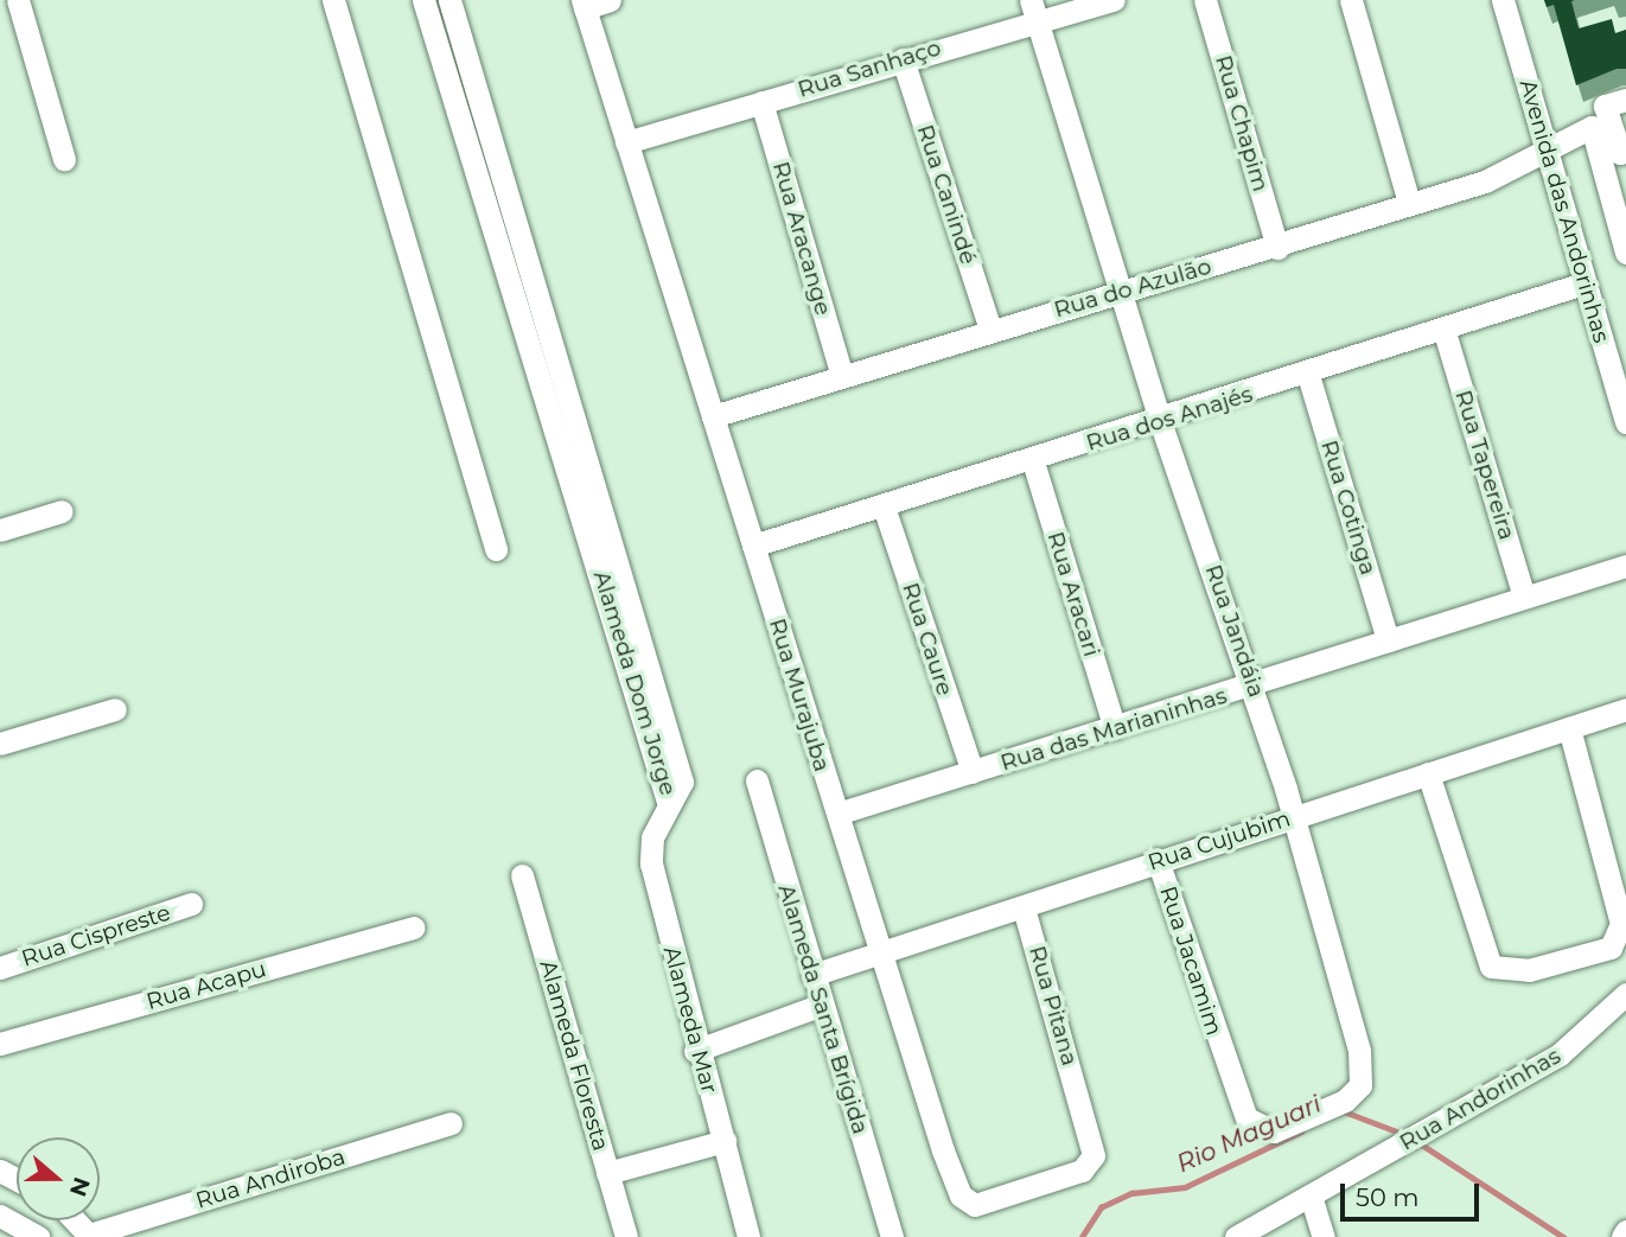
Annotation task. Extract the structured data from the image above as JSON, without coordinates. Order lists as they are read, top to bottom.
{
  "streets": {
    "street": [
      "Rua Sanhaço",
      "Rua Chapim",
      "Rua Canindé",
      "Avenida das Andorinhas",
      "Rua Aracange",
      "Rua do Azulão",
      "Rua dos Anajés",
      "Rua Tapereira",
      "Rua Cotinga",
      "Rua Aracari",
      "Rua Jandáia",
      "Rua Caure",
      "Alameda Dom Jorge",
      "Rua Murajuba",
      "Rua das Marianinhas",
      "Rua Cujubim",
      "Rua Cispreste",
      "Rua Jacamim",
      "Rua Acapu",
      "Rua Pitana",
      "Alameda Santa Brígida",
      "Alameda Mar",
      "Alameda Floresta",
      "Rua Andorinhas",
      "Rua Andiroba"
    ]
  },
  "crossings": [
    ["Rua Sanhaço", "Rua Canindé"],
    ["Rua Sanhaço", "Rua Aracange"],
    ["Rua Sanhaço", "Rua Jandáia"],
    ["Rua Sanhaço", "Rua Murajuba"],
    ["Rua Chapim", "Rua do Azulão"],
    ["Rua Canindé", "Rua do Azulão"],
    ["Avenida das Andorinhas", "Rua do Azulão"],
    ["Avenida das Andorinhas", "Rua dos Anajés"],
    ["Rua Aracange", "Rua do Azulão"],
    ["Rua do Azulão", "Rua Jandáia"],
    ["Rua do Azulão", "Rua Murajuba"],
    ["Rua dos Anajés", "Rua Tapereira"],
    ["Rua dos Anajés", "Rua Cotinga"],
    ["Rua dos Anajés", "Rua Aracari"],
    ["Rua dos Anajés", "Rua Jandáia"],
    ["Rua dos Anajés", "Rua Caure"],
    ["Rua dos Anajés", "Rua Murajuba"],
    ["Rua Tapereira", "Rua das Marianinhas"],
    ["Rua Cotinga", "Rua das Marianinhas"],
    ["Rua Aracari", "Rua das Marianinhas"],
    ["Rua Jandáia", "Rua das Marianinhas"],
    ["Rua Jandáia", "Rua Cujubim"],
    ["Rua Jandáia", "Rua Jacamim"],
    ["Rua Caure", "Rua das Marianinhas"],
    ["Alameda Dom Jorge", "Alameda Mar"],
    ["Rua Murajuba", "Rua das Marianinhas"],
    ["Rua Murajuba", "Rua Cujubim"],
    ["Rua Murajuba", "Rua Pitana"],
    ["Rua Cujubim", "Rua Jacamim"],
    ["Rua Cujubim", "Rua Pitana"],
    ["Rua Cujubim", "Alameda Santa Brígida"]
  ],
  "water": ["Rio Maguari"],
  "scale_bar": "50 m",
  "north": "right"
}
